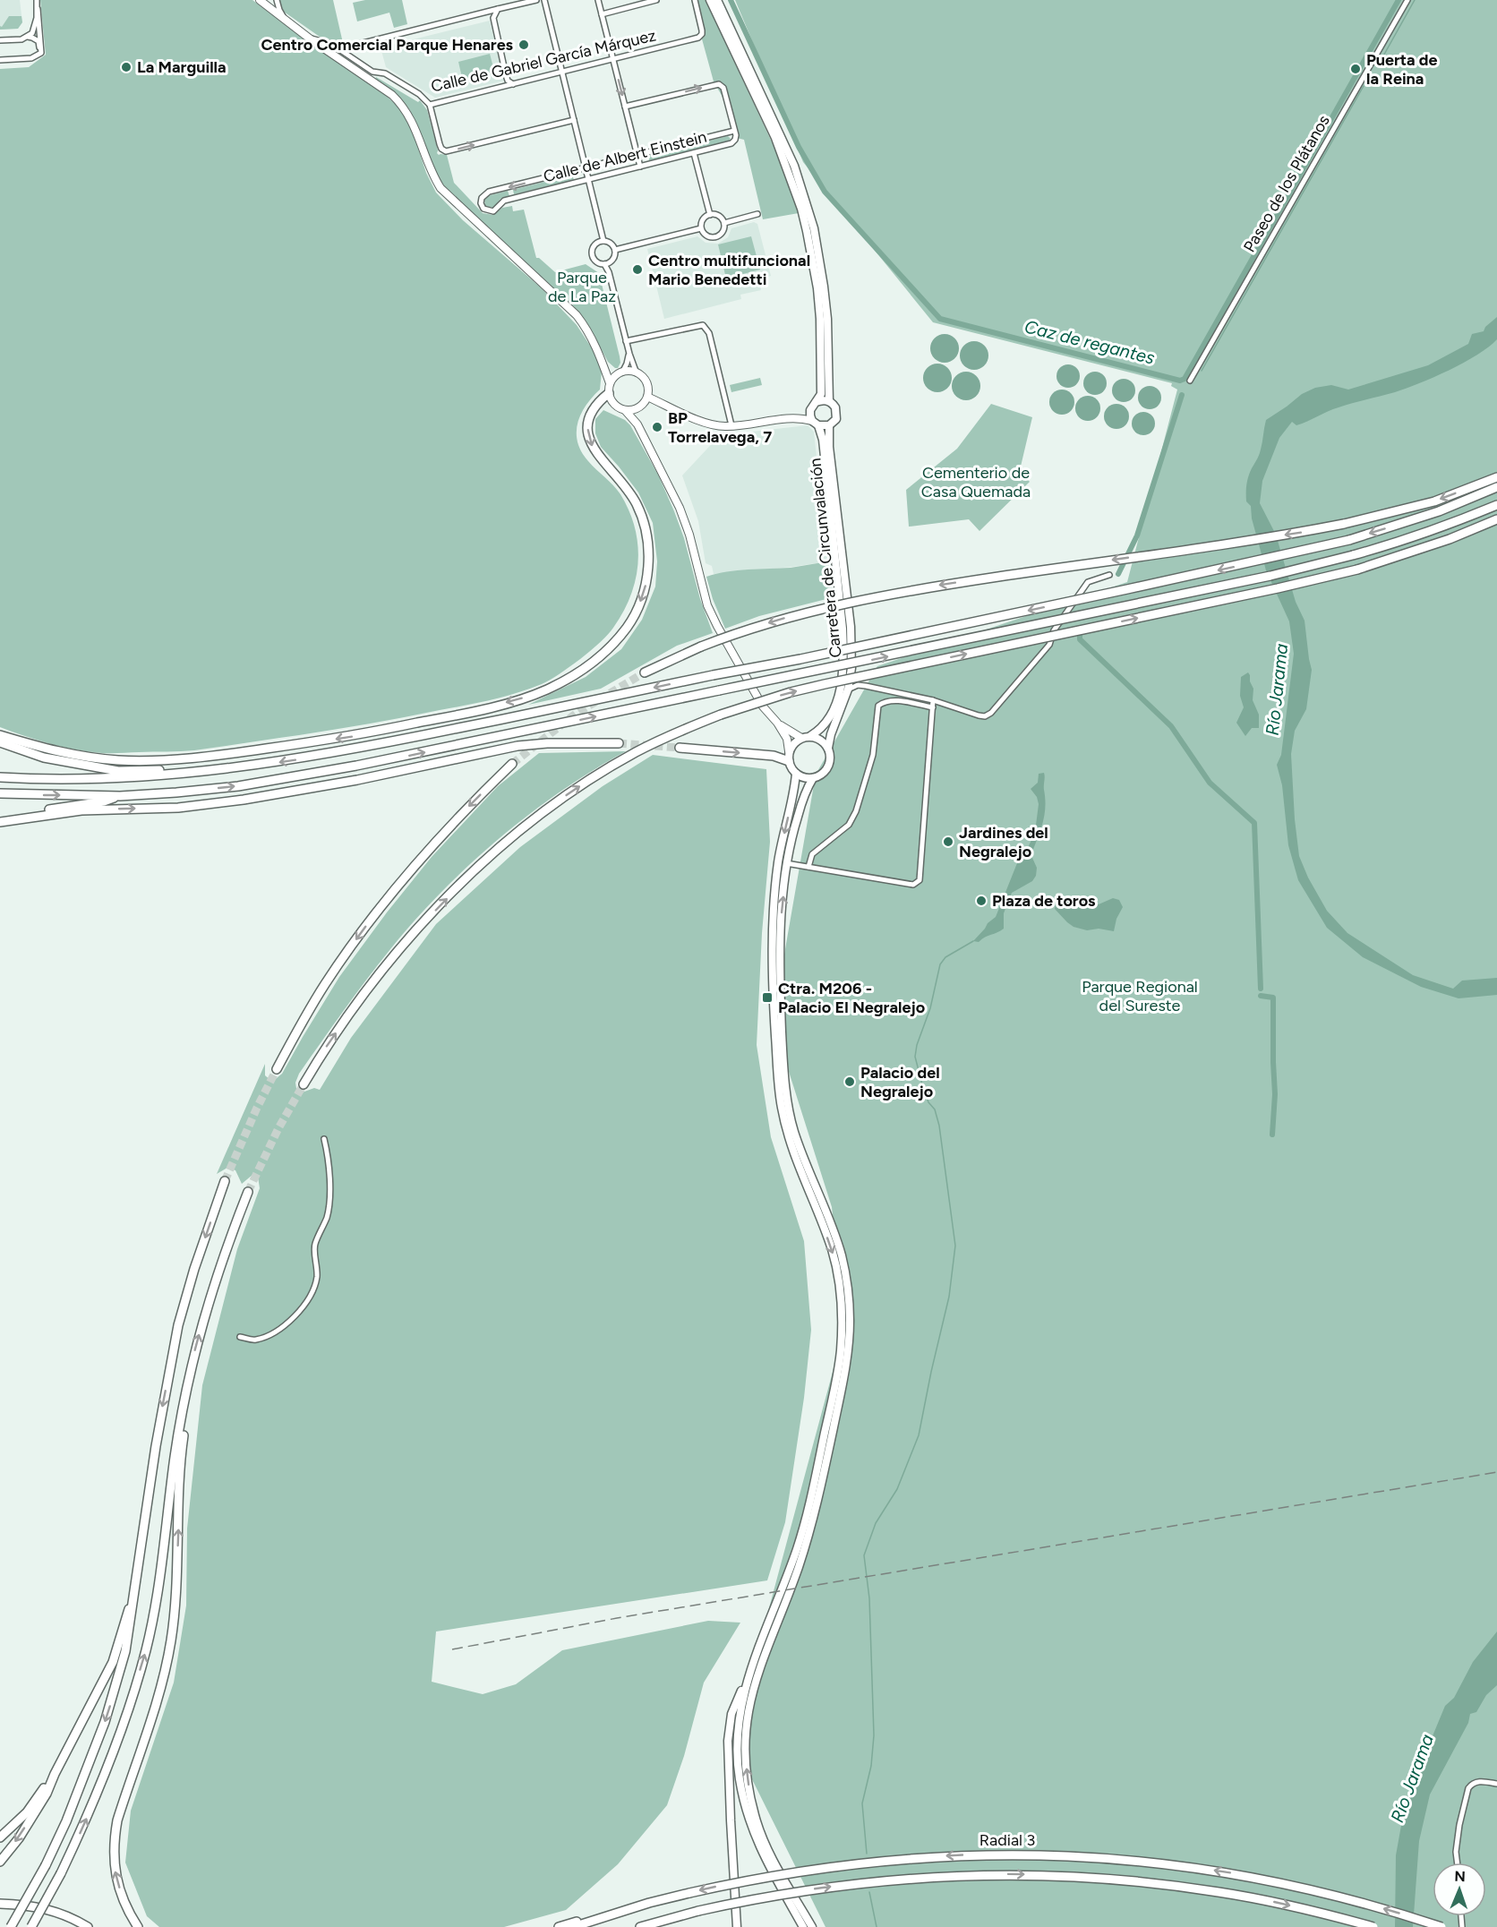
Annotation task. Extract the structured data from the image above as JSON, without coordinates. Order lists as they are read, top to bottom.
{
  "streets": {
    "highway": ["Radial 3"],
    "main road": ["Carretera de Circunvalación"],
    "street": ["Calle de Gabriel García Márquez", "Calle de Albert Einstein", "Paseo de los Plátanos"]
  },
  "water": ["Caz de regantes", "Río Jarama"],
  "parks": ["Parque de La Paz", "Cementerio de Casa Quemada", "Parque Regional del Sureste"],
  "places": {
    "other": [
      "Centro Comercial Parque Henares",
      "La Marguilla",
      "Puerta de la Reina",
      "Centro multifuncional Mario Benedetti",
      "BP Torrelavega, 7",
      "Jardines del Negralejo",
      "Plaza de toros",
      "Palacio del Negralejo"
    ],
    "transit": ["Ctra. M206 - Palacio El Negralejo"]
  },
  "north": "top"
}
